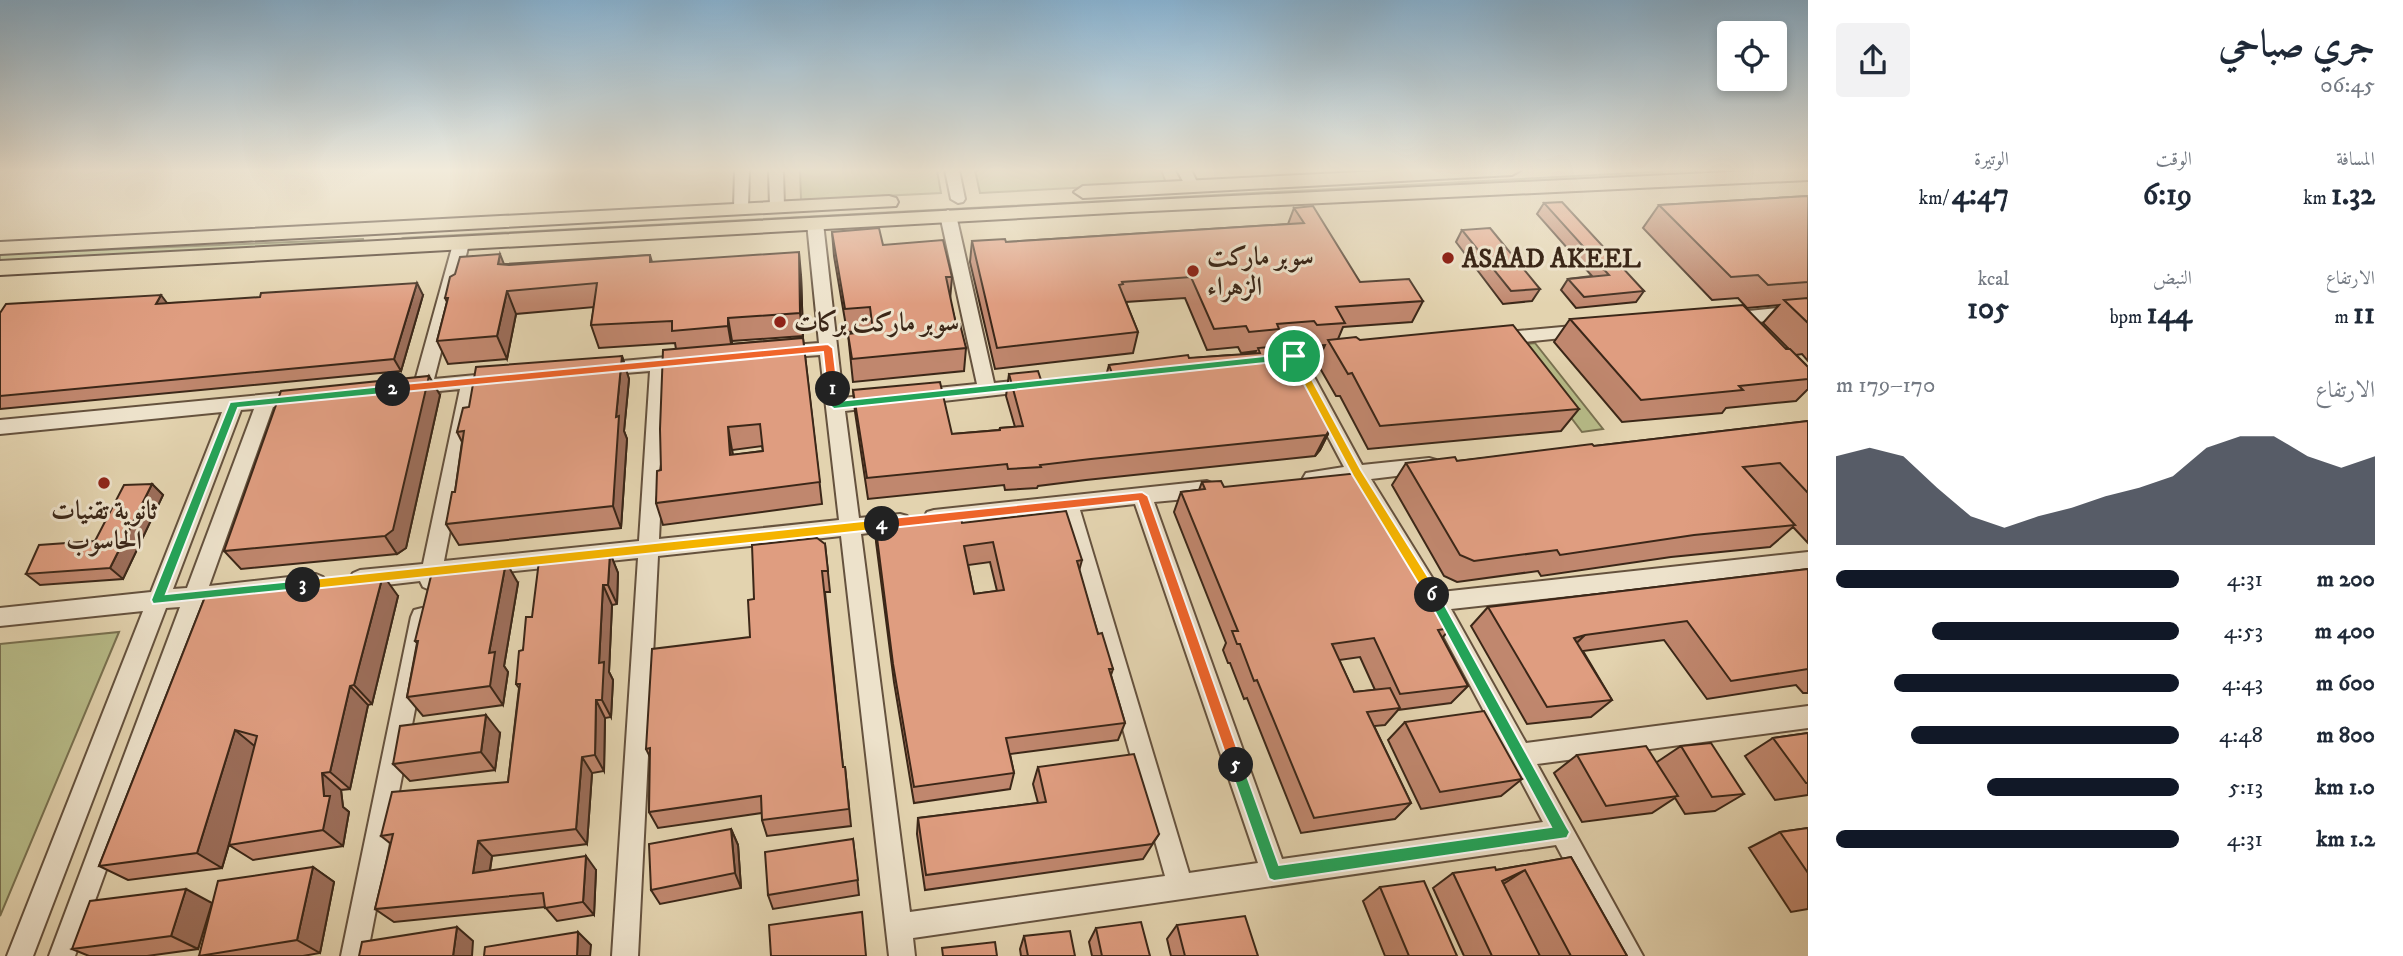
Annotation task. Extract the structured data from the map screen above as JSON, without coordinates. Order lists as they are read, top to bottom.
{
  "places": [
    "ASAAD AKEEL",
    "سوبر ماركت الزهراء",
    "سوبر ماركت بركات",
    "ثانوية تقنيات الحاسوب"
  ],
  "page": {
    "heading": ["جري صباحي", "06:45"],
    "stats": [
      ["المسافة", "1.32 km"],
      ["الوقت", "6:19"],
      ["الوتيرة", "4:47 /km"],
      ["الارتفاع", "11 m"],
      ["النبض", "144 bpm"],
      ["kcal", "105"]
    ],
    "chart": ["الارتفاع", "170–179 m"],
    "pins": [
      "1",
      "2",
      "4",
      "3",
      "6",
      "5"
    ],
    "list": [
      {
        "name": "200 m",
        "note": "4:31"
      },
      {
        "name": "400 m",
        "note": "4:53"
      },
      {
        "name": "600 m",
        "note": "4:43"
      },
      {
        "name": "800 m",
        "note": "4:48"
      },
      {
        "name": "1.0 km",
        "note": "5:13"
      },
      {
        "name": "1.2 km",
        "note": "4:31"
      }
    ]
  }
}
